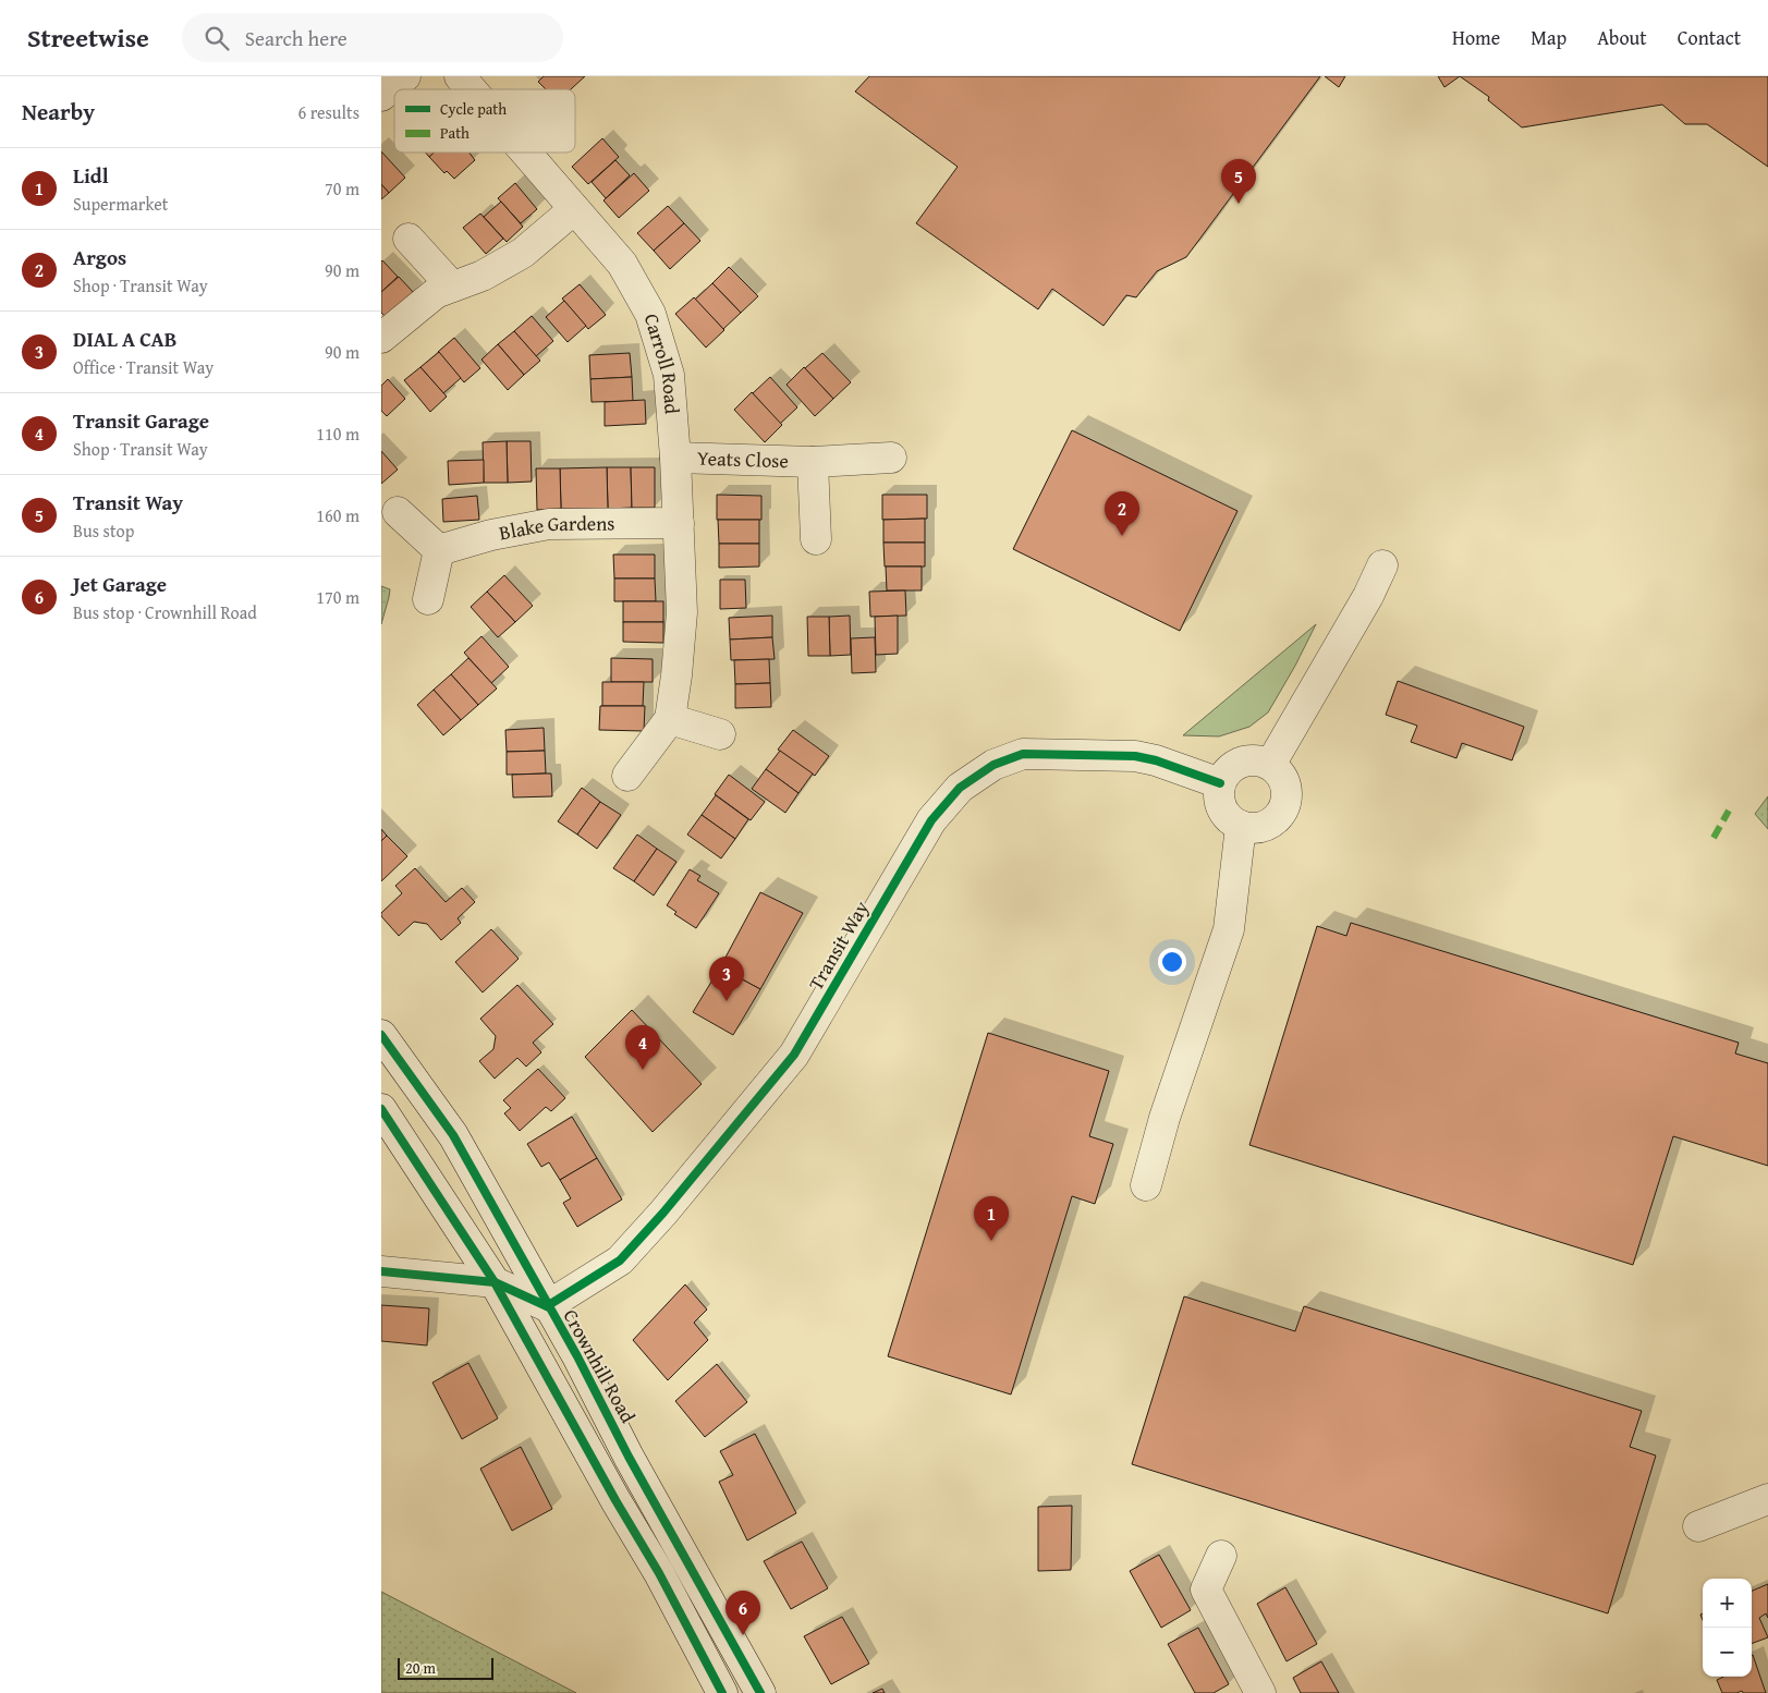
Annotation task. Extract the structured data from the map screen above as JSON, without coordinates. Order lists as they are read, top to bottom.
{
  "streets": {
    "street": [
      "Carroll Road",
      "Yeats Close",
      "Blake Gardens",
      "Transit Way",
      "Crownhill Road"
    ]
  },
  "crossings": [
    ["Carroll Road", "Yeats Close"],
    ["Carroll Road", "Blake Gardens"],
    ["Transit Way", "Crownhill Road"]
  ],
  "legend": ["Cycle path", "Path"],
  "scale_bar": "20 m",
  "page": {
    "header": "Streetwise",
    "search": "Search here",
    "nav": [
      "Home",
      "Map",
      "About",
      "Contact"
    ],
    "heading": ["Nearby", "6 results"],
    "list": [
      {
        "mark": "1",
        "name": "Lidl",
        "note": "Supermarket",
        "value": "70 m"
      },
      {
        "mark": "2",
        "name": "Argos",
        "note": "Shop · Transit Way",
        "value": "90 m"
      },
      {
        "mark": "3",
        "name": "DIAL A CAB",
        "note": "Office · Transit Way",
        "value": "90 m"
      },
      {
        "mark": "4",
        "name": "Transit Garage",
        "note": "Shop · Transit Way",
        "value": "110 m"
      },
      {
        "mark": "5",
        "name": "Transit Way",
        "note": "Bus stop",
        "value": "160 m"
      },
      {
        "mark": "6",
        "name": "Jet Garage",
        "note": "Bus stop · Crownhill Road",
        "value": "170 m"
      }
    ],
    "pins": [
      "5",
      "2",
      "3",
      "4",
      "1",
      "6"
    ],
    "map_buttons": ["+", "−"],
    "scale": "20 m"
  }
}
